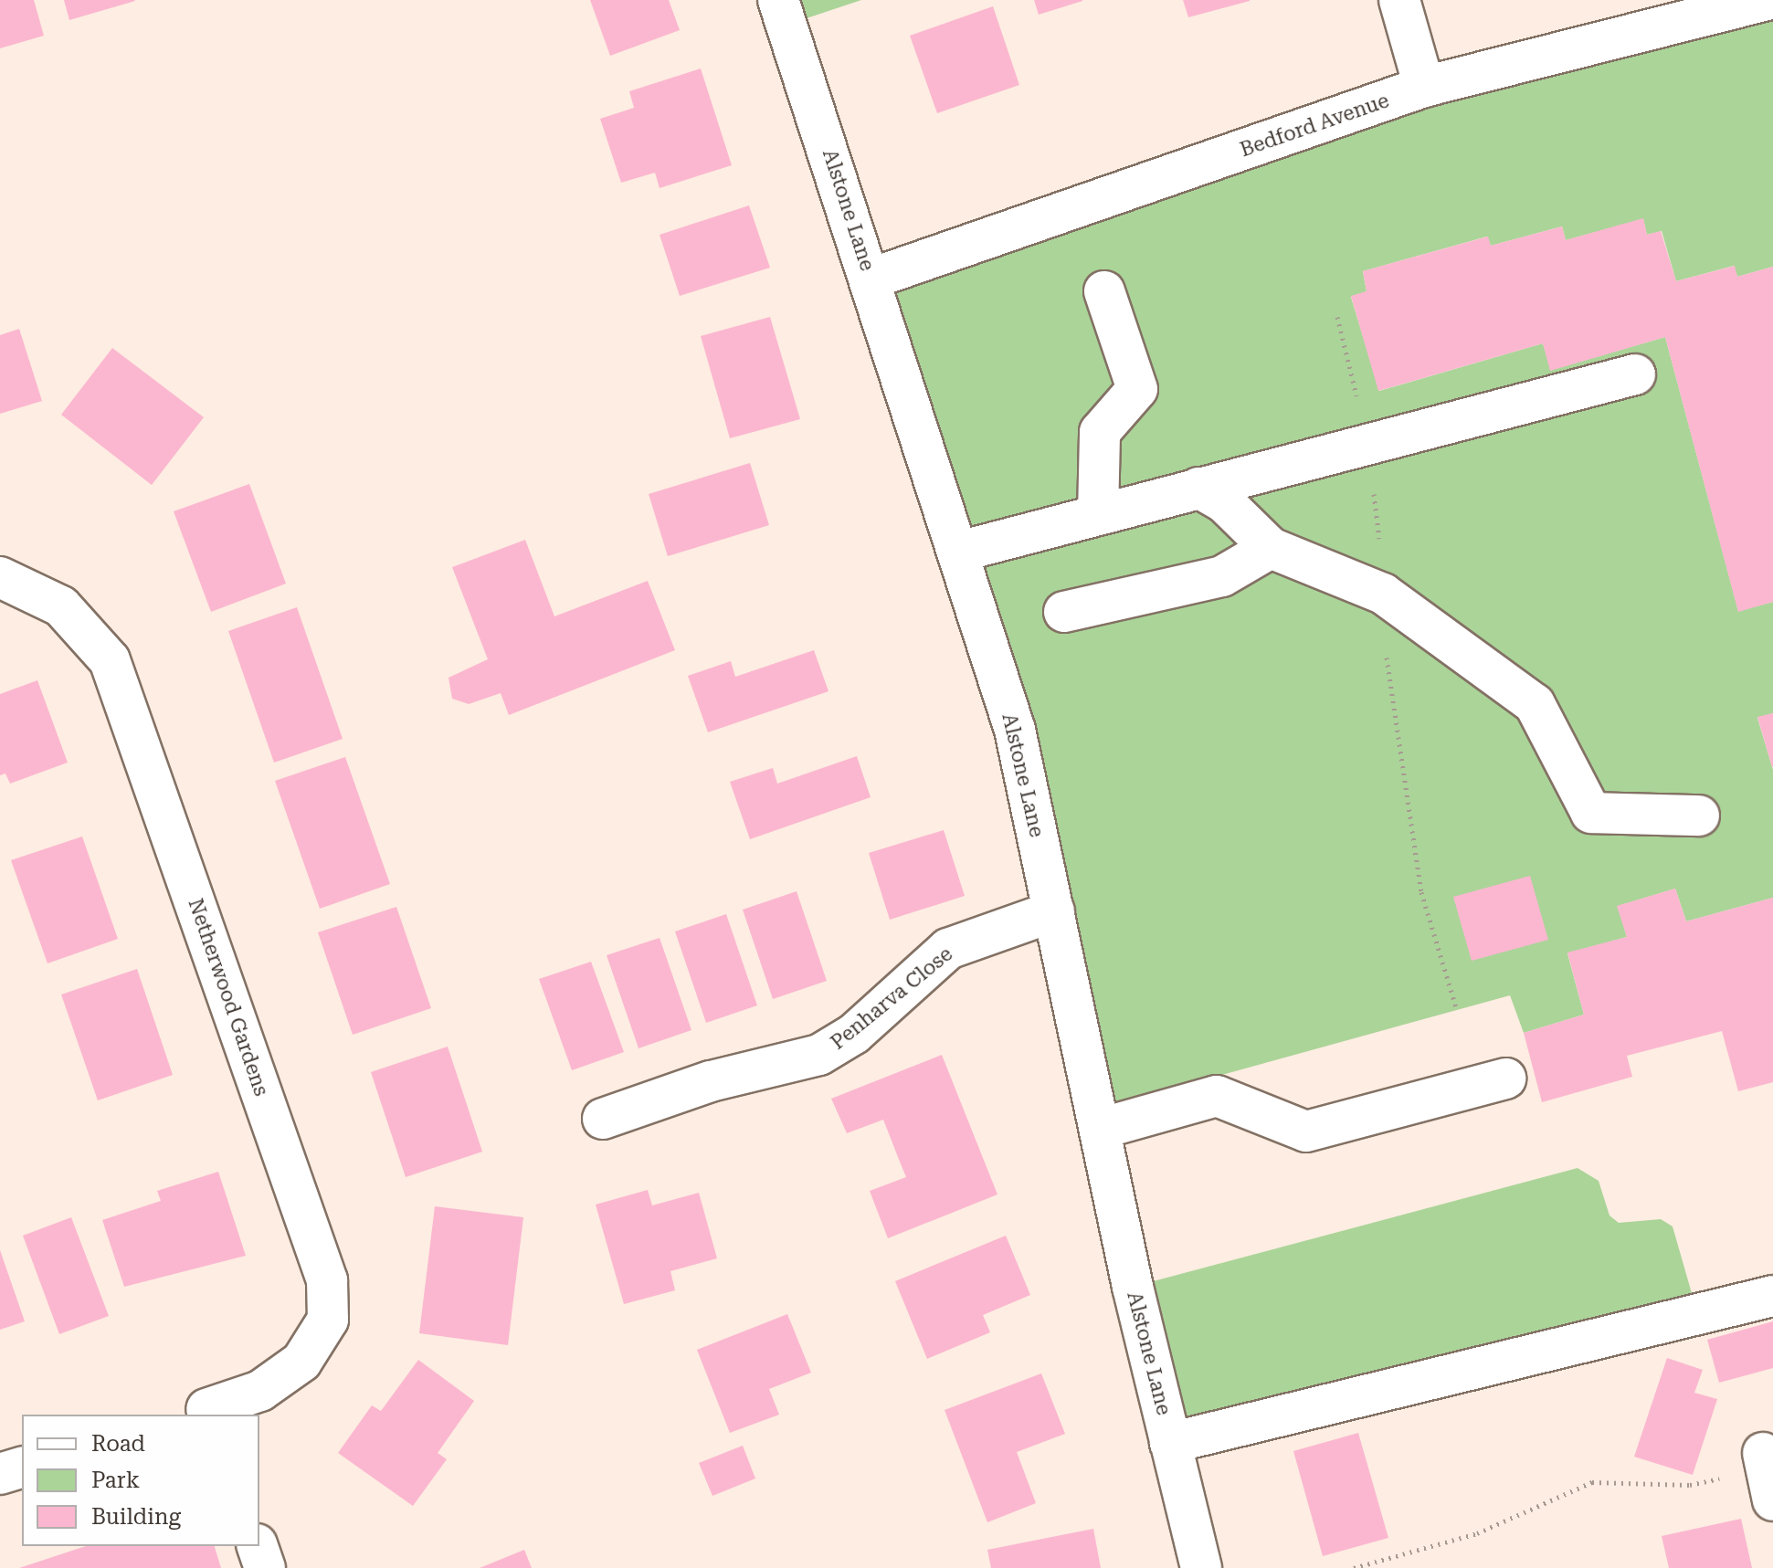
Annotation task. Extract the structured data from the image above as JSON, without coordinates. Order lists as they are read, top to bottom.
{
  "streets": {
    "street": [
      "Bedford Avenue",
      "Alstone Lane",
      "Netherwood Gardens",
      "Penharva Close"
    ]
  },
  "crossings": [
    ["Bedford Avenue", "Alstone Lane"],
    ["Alstone Lane", "Penharva Close"]
  ],
  "legend": ["Road", "Park", "Building"]
}
